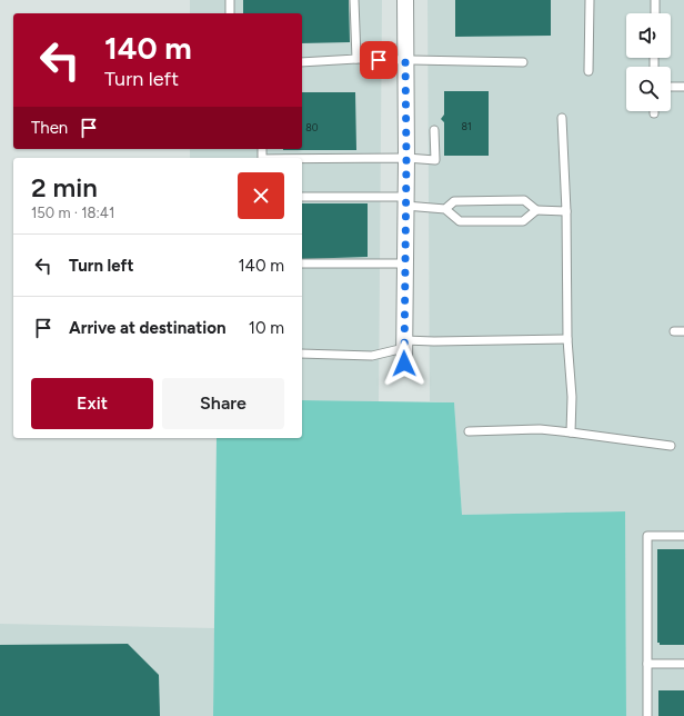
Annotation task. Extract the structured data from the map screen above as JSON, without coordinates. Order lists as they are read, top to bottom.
{
  "house_numbers": ["81", "80"],
  "page": {
    "turn": ["140 m", "Turn left"],
    "then": "Then",
    "heading": ["2 min", "150 m · 18:41"],
    "list": [
      {
        "name": "Turn left",
        "value": "140 m"
      },
      {
        "name": "Arrive at destination",
        "value": "10 m"
      }
    ],
    "buttons": ["Exit", "Share"]
  }
}
